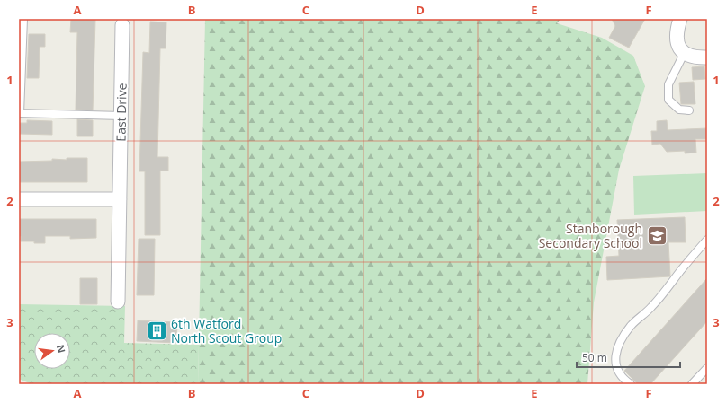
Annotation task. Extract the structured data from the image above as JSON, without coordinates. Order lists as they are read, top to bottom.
{
  "streets": {
    "street": ["East Drive"]
  },
  "places": {
    "school or university": ["Stanborough Secondary School"],
    "building": ["6th Watford North Scout Group"]
  },
  "scale_bar": "50 m",
  "north": "right",
  "grid": {
    "columns": [
      "A",
      "B",
      "C",
      "D",
      "E",
      "F"
    ],
    "rows": ["1", "2", "3"]
  }
}
